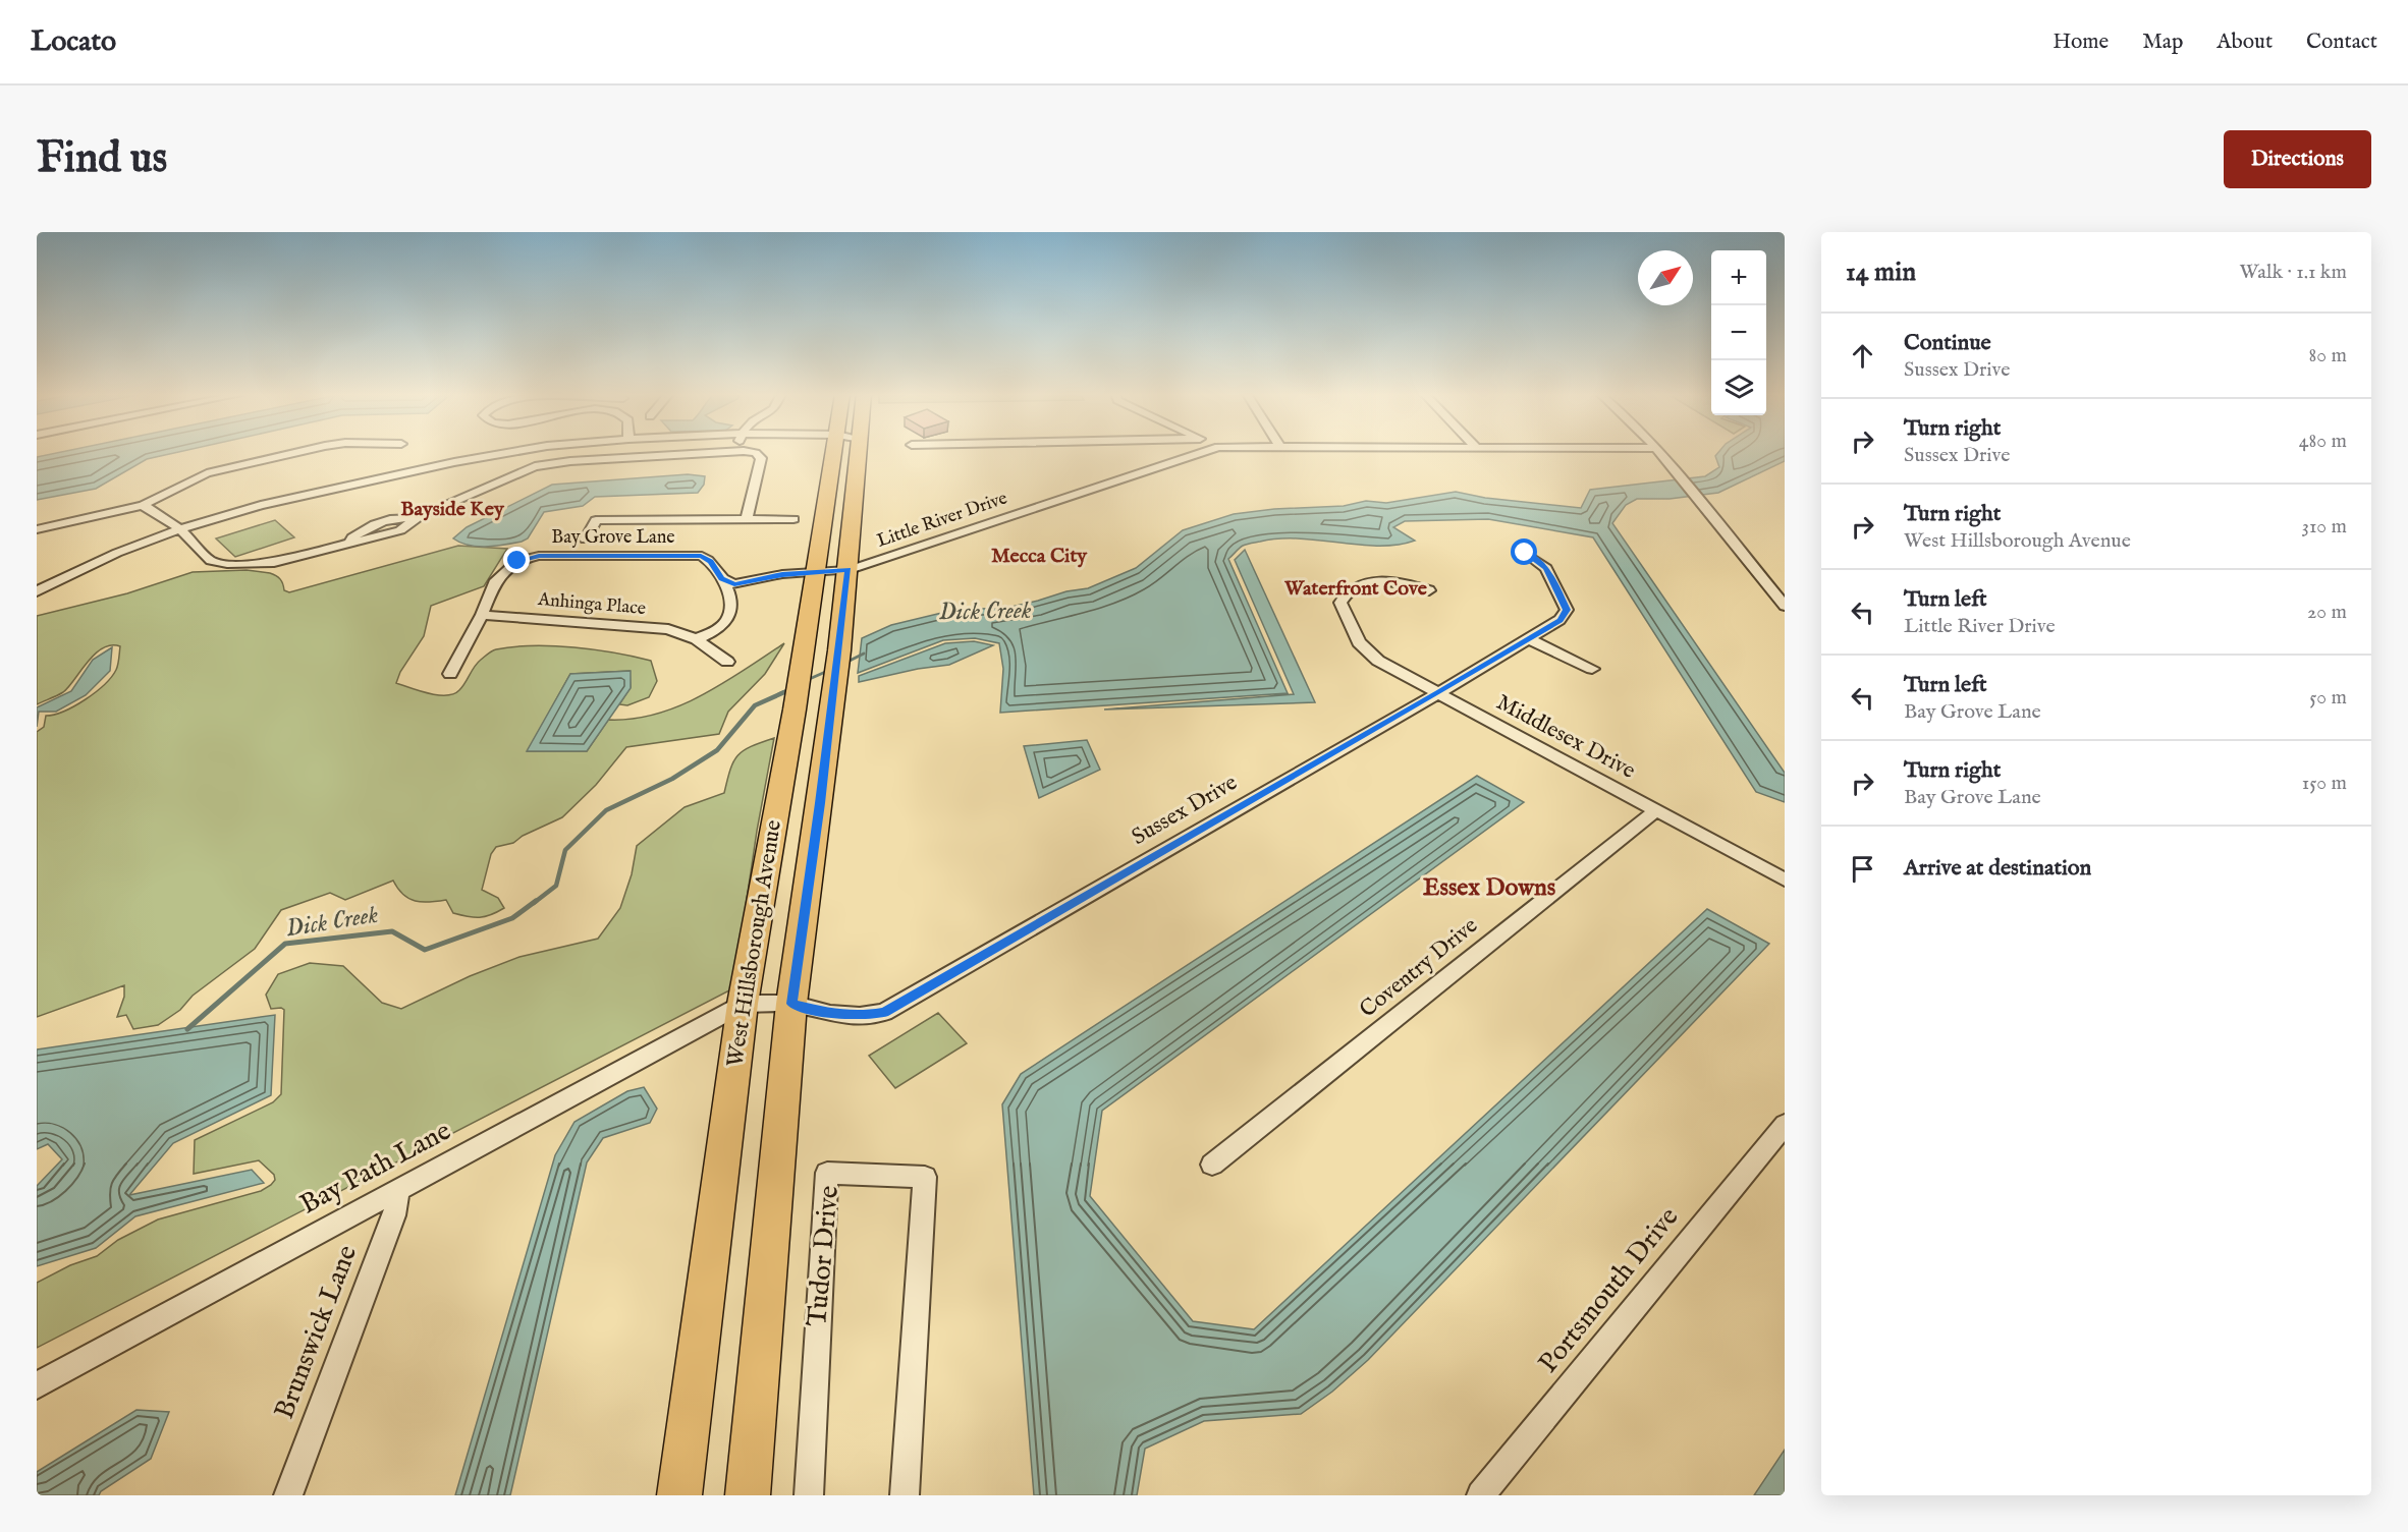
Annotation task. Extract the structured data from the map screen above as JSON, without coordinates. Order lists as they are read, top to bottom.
{
  "streets": {
    "main road": ["West Hillsborough Avenue"],
    "street": [
      "Little River Drive",
      "Bay Grove Lane",
      "Anhinga Place",
      "Middlesex Drive",
      "Sussex Drive",
      "Coventry Drive",
      "Bay Path Lane",
      "Tudor Drive",
      "Portsmouth Drive",
      "Brunswick Lane"
    ]
  },
  "crossings": [
    ["Little River Drive", "West Hillsborough Avenue"],
    ["Bay Grove Lane", "Anhinga Place"],
    ["Middlesex Drive", "Sussex Drive"],
    ["Middlesex Drive", "Coventry Drive"],
    ["Sussex Drive", "West Hillsborough Avenue"],
    ["Sussex Drive", "Bay Path Lane"],
    ["West Hillsborough Avenue", "Bay Path Lane"],
    ["Bay Path Lane", "Brunswick Lane"]
  ],
  "districts": [
    "Bayside Key",
    "Mecca City",
    "Waterfront Cove",
    "Essex Downs"
  ],
  "water": ["Dick Creek"],
  "north": "top right",
  "page": {
    "header": "Locato",
    "nav": [
      "Home",
      "Map",
      "About",
      "Contact"
    ],
    "buttons": "Directions",
    "title": "Find us",
    "heading": ["14 min", "Walk · 1.1 km"],
    "map_buttons": ["+", "−"],
    "list": [
      ["Continue", "Sussex Drive", "80 m"],
      ["Turn right", "Sussex Drive", "480 m"],
      ["Turn right", "West Hillsborough Avenue", "310 m"],
      ["Turn left", "Little River Drive", "20 m"],
      ["Turn left", "Bay Grove Lane", "50 m"],
      ["Turn right", "Bay Grove Lane", "150 m"],
      "Arrive at destination"
    ]
  }
}
